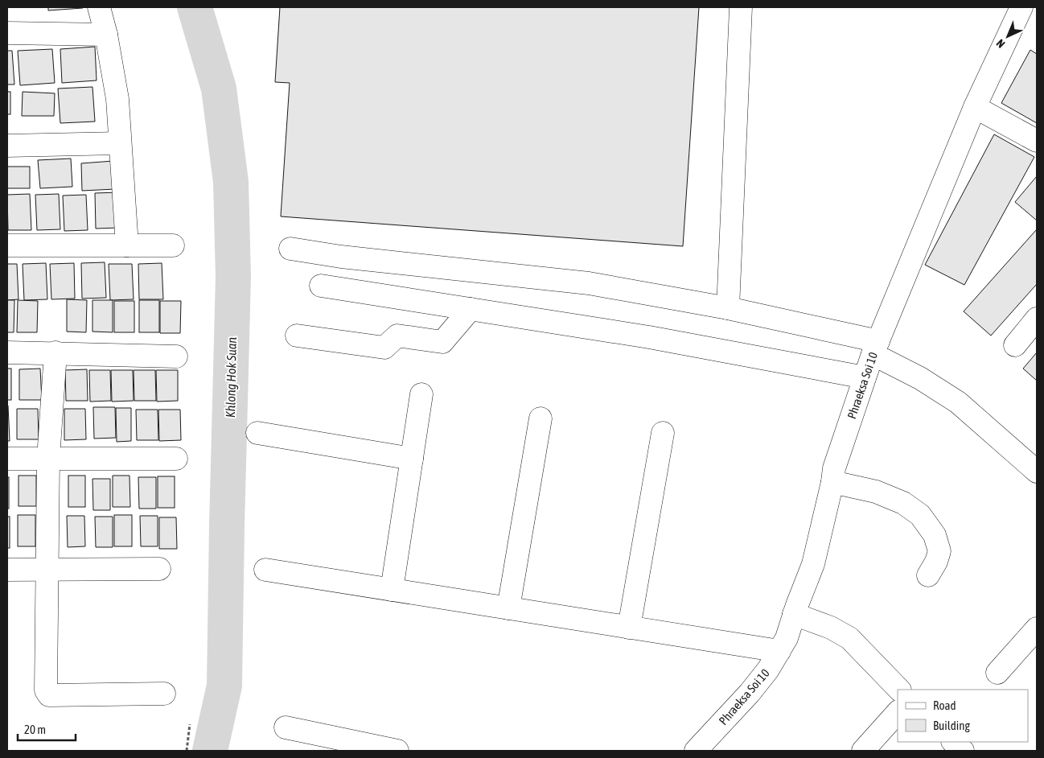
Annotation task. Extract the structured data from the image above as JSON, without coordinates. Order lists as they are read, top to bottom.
{
  "streets": {
    "street": ["Phraeksa Soi 10"]
  },
  "water": ["Khlong Hok Suan"],
  "legend": ["Road", "Building"],
  "scale_bar": "20 m",
  "north": "bottom left"
}
